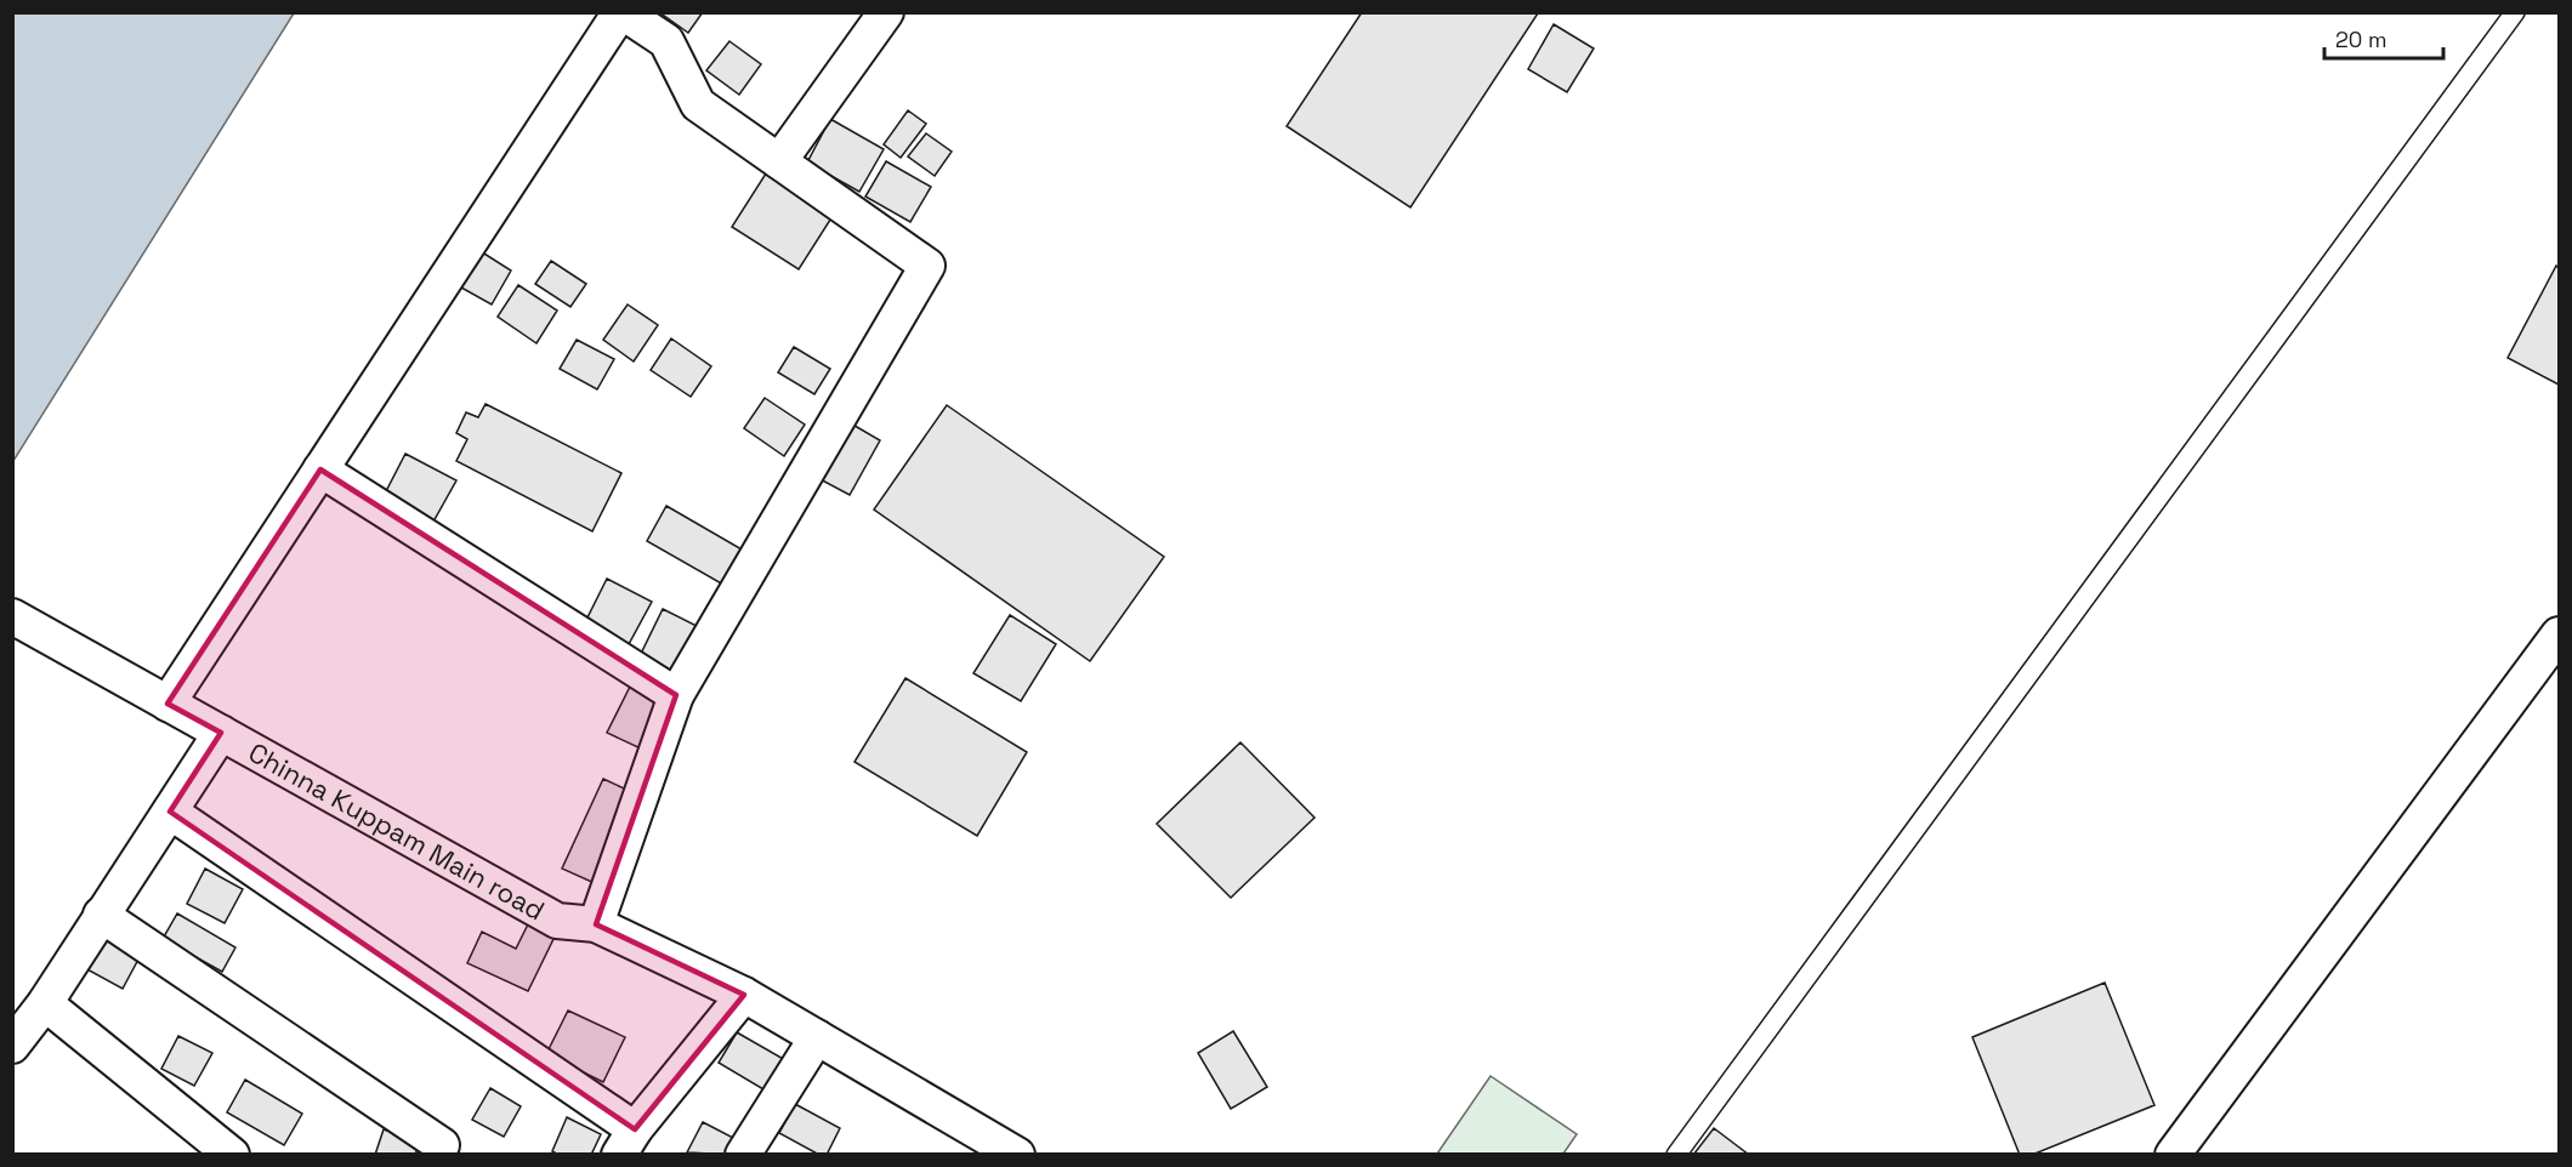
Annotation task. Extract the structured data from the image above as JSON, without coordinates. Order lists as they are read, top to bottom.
{
  "streets": {
    "street": ["Chinna Kuppam Main road"]
  },
  "scale_bar": "20 m"
}
